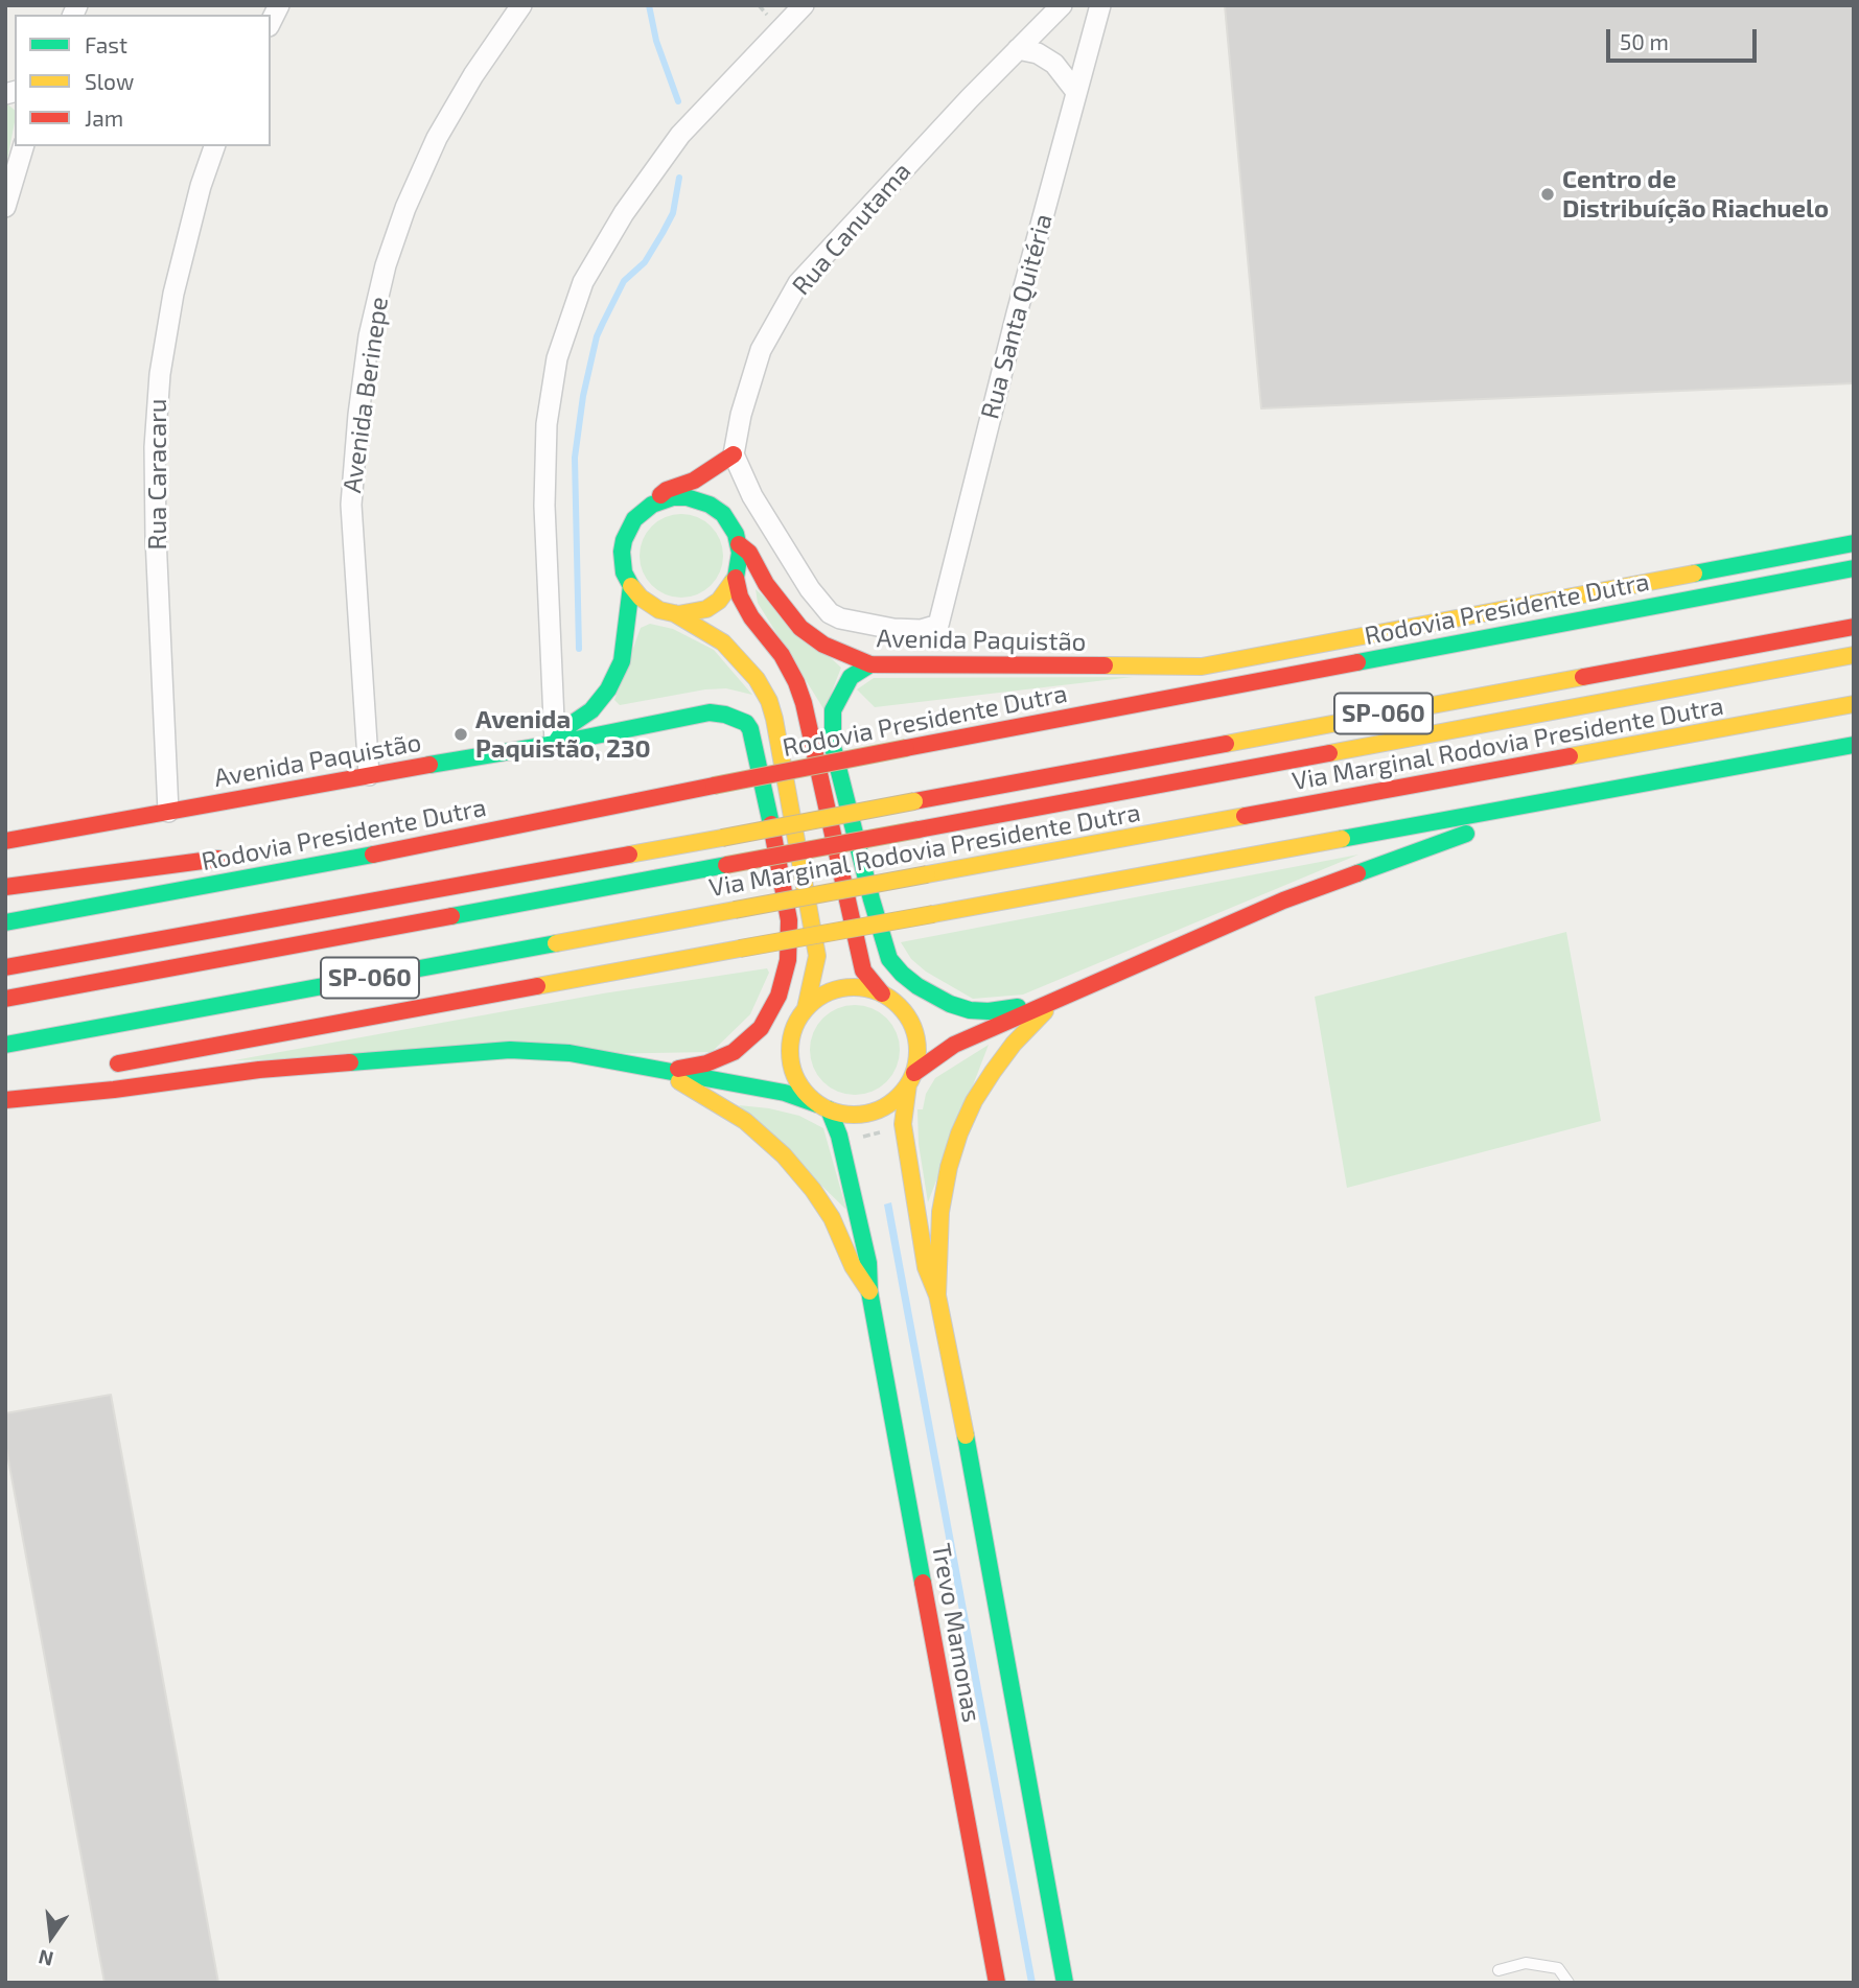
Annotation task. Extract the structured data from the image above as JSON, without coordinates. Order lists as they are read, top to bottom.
{
  "streets": {
    "main road": [
      "Rodovia Presidente Dutra",
      "Avenida Paquistão",
      "SP-060",
      "Via Marginal Rodovia Presidente Dutra",
      "Trevo Mamonas"
    ],
    "street": [
      "Rua Canutama",
      "Rua Santa Quitéria",
      "Avenida Berinepe",
      "Rua Caracaru"
    ]
  },
  "crossings": [
    ["Rua Canutama", "Rua Santa Quitéria"],
    ["Avenida Berinepe", "Avenida Paquistão"],
    ["Rua Caracaru", "Avenida Paquistão"]
  ],
  "places": ["Centro de Distribuíção Riachuelo", "Avenida Paquistão, 230"],
  "legend": ["Fast", "Slow", "Jam"],
  "scale_bar": "50 m",
  "north": "bottom"
}
